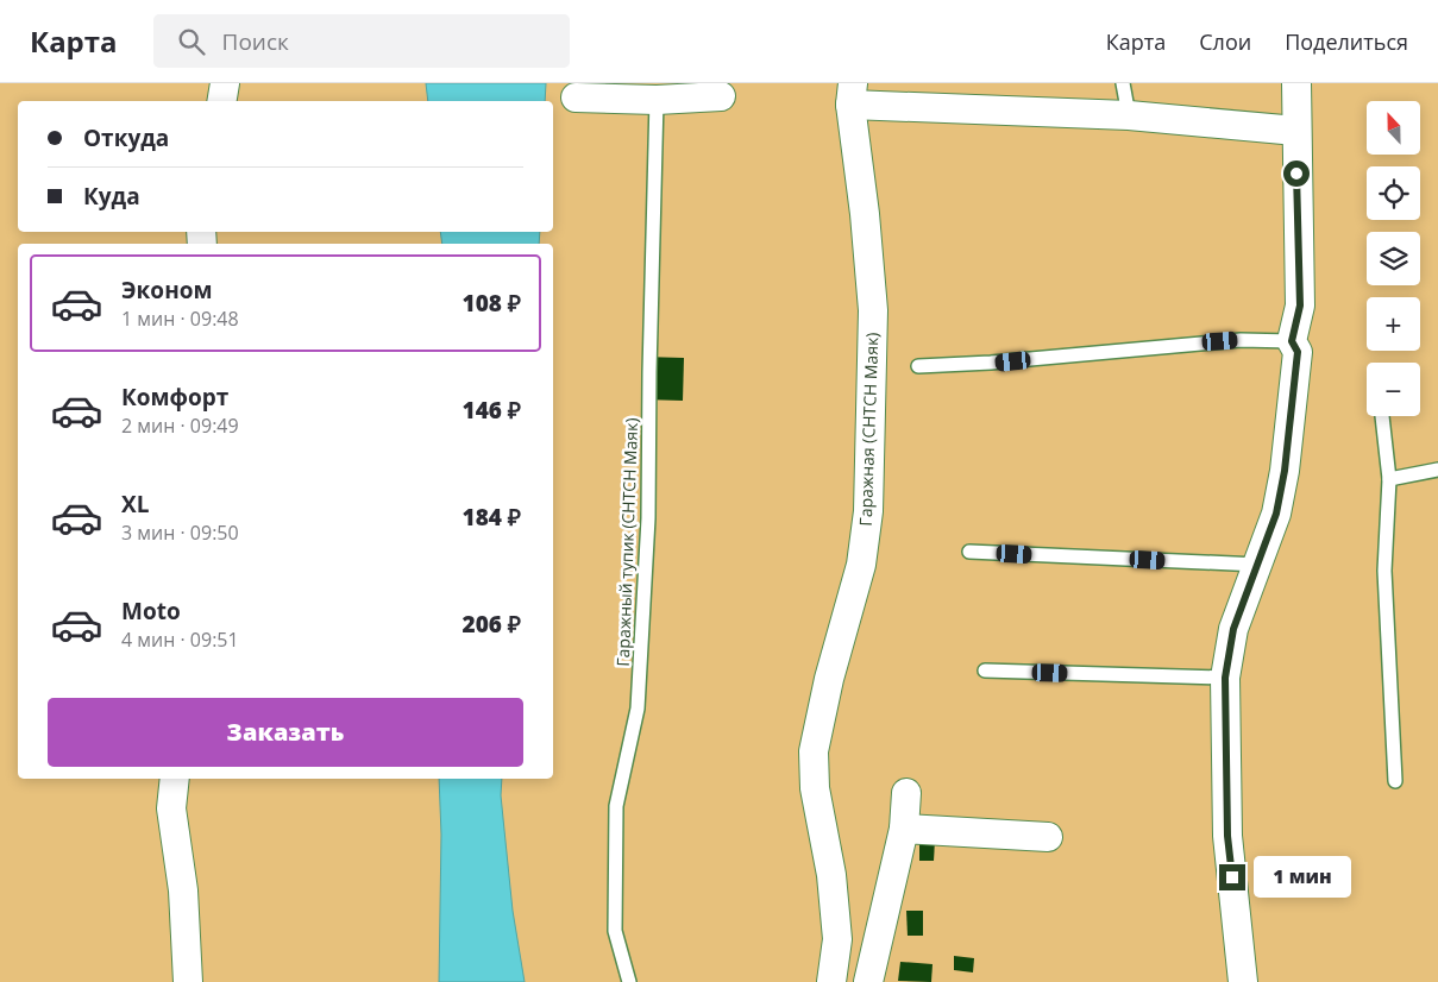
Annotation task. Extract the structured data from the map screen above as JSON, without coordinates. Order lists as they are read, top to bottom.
{
  "streets": {
    "street": ["Гаражная (СНТСН Маяк)"],
    "lane": ["Гаражный тупик (СНТСН Маяк)"]
  },
  "north": "top",
  "page": {
    "header": "Карта",
    "search": "Поиск",
    "nav": ["Карта", "Слои", "Поделиться"],
    "map_buttons": ["+", "−"],
    "banner": ["Откуда", "Куда"],
    "list": [
      {
        "name": "Эконом",
        "note": "1 мин · 09:48",
        "value": "108 ₽"
      },
      {
        "name": "Комфорт",
        "note": "2 мин · 09:49",
        "value": "146 ₽"
      },
      {
        "name": "XL",
        "note": "3 мин · 09:50",
        "value": "184 ₽"
      },
      {
        "name": "Moto",
        "note": "4 мин · 09:51",
        "value": "206 ₽"
      }
    ],
    "buttons": "Заказать",
    "bubble": "1 мин"
  }
}
